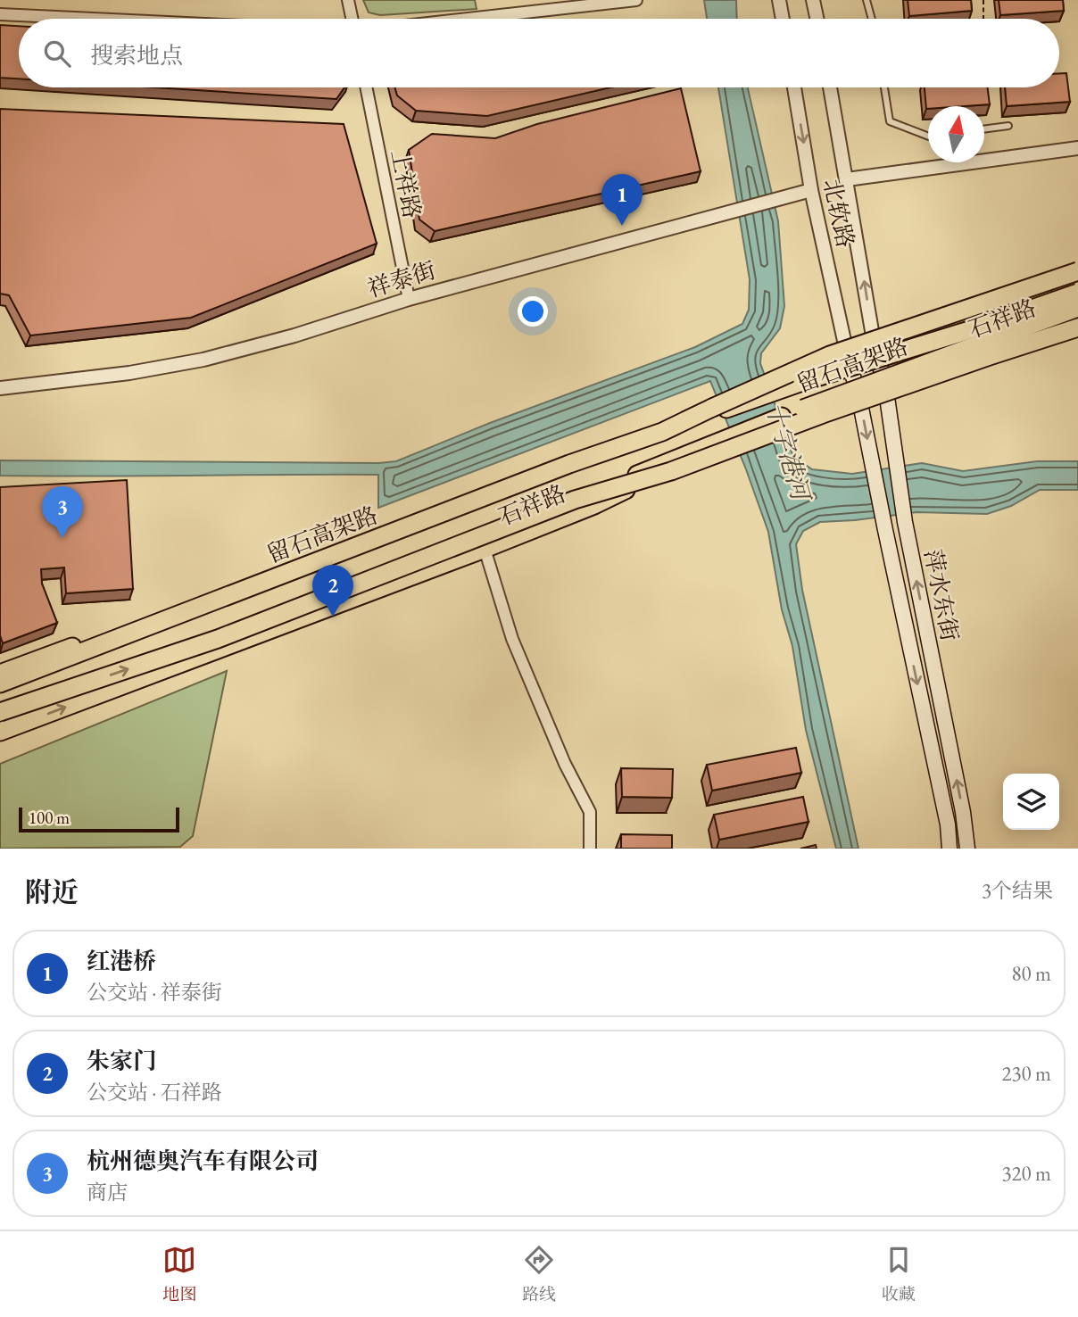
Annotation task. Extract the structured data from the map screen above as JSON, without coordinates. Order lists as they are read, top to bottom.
{
  "streets": {
    "main road": ["石祥路", "留石高架路", "萍水东街"],
    "street": ["上祥路", "北软路", "祥泰街"]
  },
  "crossings": [
    ["上祥路", "祥泰街"],
    ["北软路", "祥泰街"],
    ["北软路", "石祥路"],
    ["北软路", "萍水东街"],
    ["石祥路", "萍水东街"]
  ],
  "water": ["十字港河"],
  "scale_bar": "100 m",
  "north": "top",
  "page": {
    "search": "搜索地点",
    "pins": ["1", "3", "2"],
    "scale": "100 m",
    "heading": ["附近", "3个结果"],
    "list": [
      {
        "mark": "1",
        "name": "红港桥",
        "note": "公交站 · 祥泰街",
        "value": "80 m"
      },
      {
        "mark": "2",
        "name": "朱家门",
        "note": "公交站 · 石祥路",
        "value": "230 m"
      },
      {
        "mark": "3",
        "name": "杭州德奥汽车有限公司",
        "note": "商店",
        "value": "320 m"
      }
    ],
    "nav": ["地图", "路线", "收藏"]
  }
}
